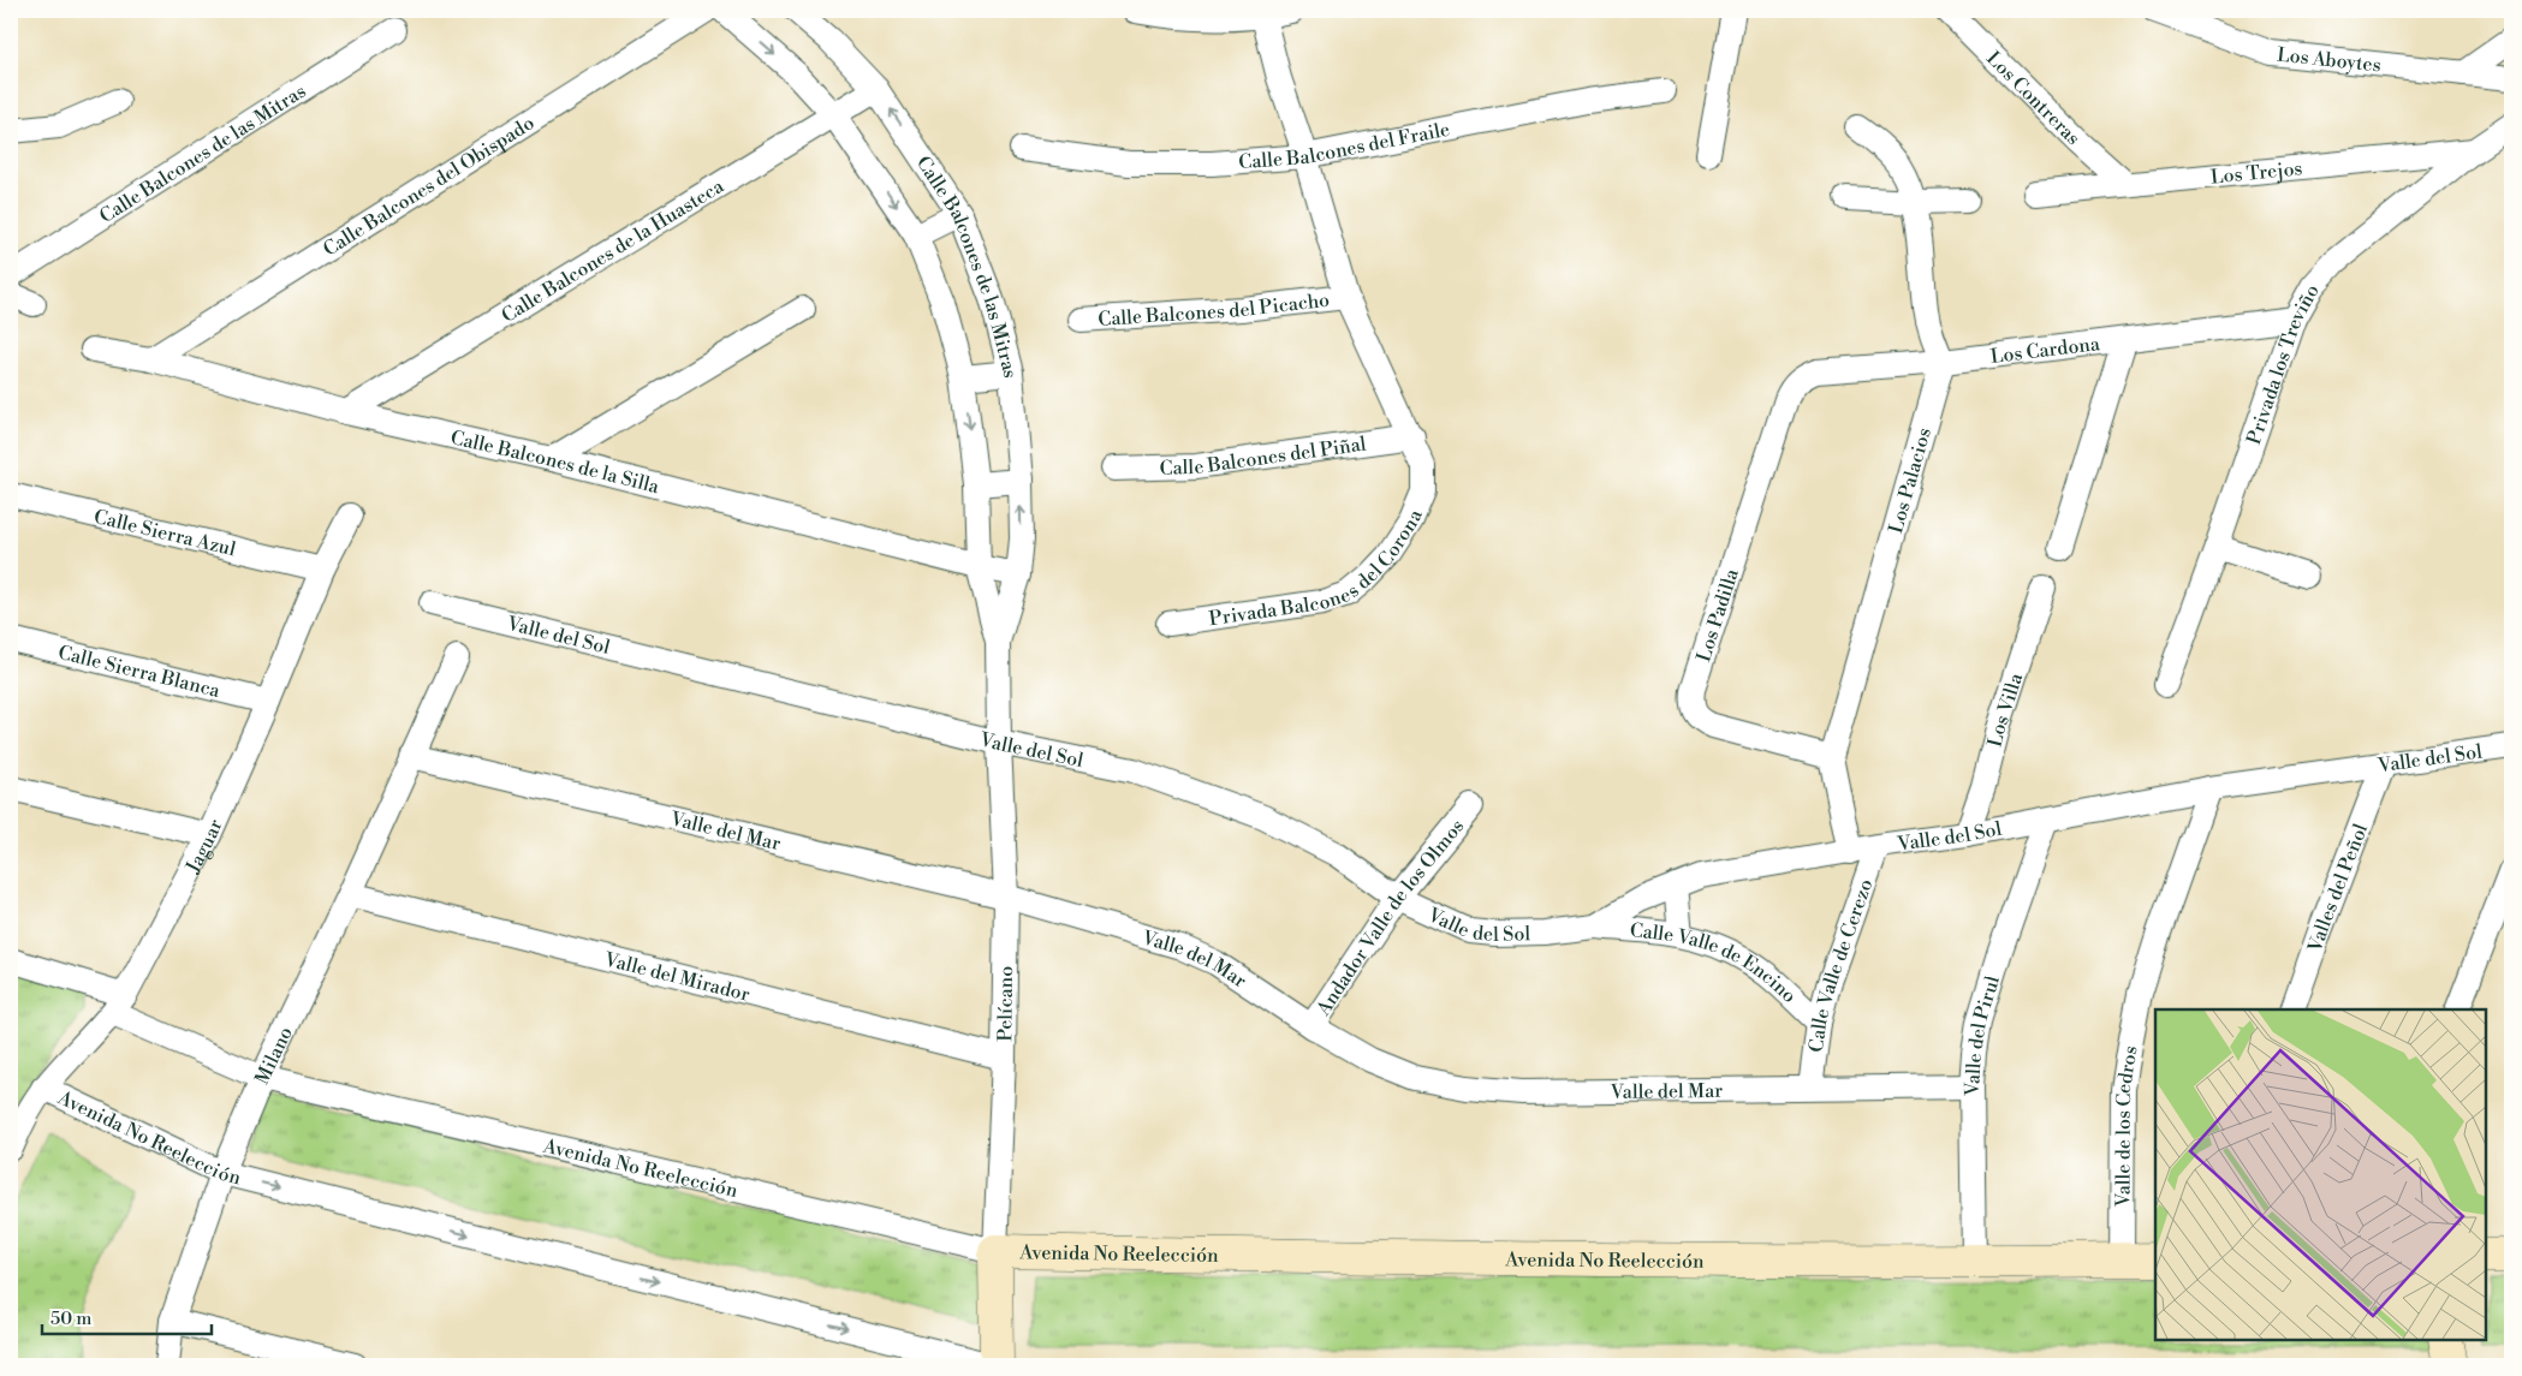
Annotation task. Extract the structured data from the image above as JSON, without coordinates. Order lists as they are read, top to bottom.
{
  "streets": {
    "street": [
      "Los Aboytes",
      "Los Contreras",
      "Calle Balcones del Fraile",
      "Calle Balcones de las Mitras",
      "Los Trejos",
      "Calle Balcones del Obispado",
      "Calle Balcones de la Huasteca",
      "Calle Balcones del Picacho",
      "Los Cardona",
      "Privada los Treviño",
      "Calle Balcones del Piñal",
      "Calle Balcones de la Silla",
      "Los Palacios",
      "Calle Sierra Azul",
      "Privada Balcones del Corona",
      "Los Padilla",
      "Valle del Sol",
      "Calle Sierra Blanca",
      "Los Villa",
      "Valle del Mar",
      "Jaguar",
      "Valles del Peñol",
      "Andador Valle de los Olmos",
      "Calle Valle de Cerezo",
      "Calle Valle de Encino",
      "Valle del Mirador",
      "Pelícano",
      "Valle del Pirul",
      "Milano",
      "Valle de los Cedros",
      "Avenida No Reelección"
    ]
  },
  "crossings": [
    ["Los Contreras", "Los Trejos"],
    ["Calle Balcones del Fraile", "Privada Balcones del Corona"],
    ["Calle Balcones de las Mitras", "Calle Balcones de la Huasteca"],
    ["Calle Balcones de las Mitras", "Calle Balcones de la Silla"],
    ["Calle Balcones de las Mitras", "Pelícano"],
    ["Los Trejos", "Privada los Treviño"],
    ["Calle Balcones del Obispado", "Calle Balcones de la Silla"],
    ["Calle Balcones de la Huasteca", "Calle Balcones de la Silla"],
    ["Calle Balcones del Picacho", "Privada Balcones del Corona"],
    ["Los Cardona", "Privada los Treviño"],
    ["Los Cardona", "Los Palacios"],
    ["Los Cardona", "Los Padilla"],
    ["Calle Balcones del Piñal", "Privada Balcones del Corona"],
    ["Calle Balcones de la Silla", "Pelícano"],
    ["Los Palacios", "Los Padilla"],
    ["Los Palacios", "Valle del Sol"],
    ["Calle Sierra Azul", "Jaguar"],
    ["Valle del Sol", "Los Villa"],
    ["Valle del Sol", "Valles del Peñol"],
    ["Valle del Sol", "Andador Valle de los Olmos"],
    ["Valle del Sol", "Calle Valle de Cerezo"],
    ["Valle del Sol", "Calle Valle de Encino"],
    ["Valle del Sol", "Pelícano"],
    ["Valle del Sol", "Valle del Pirul"],
    ["Valle del Sol", "Valle de los Cedros"],
    ["Calle Sierra Blanca", "Jaguar"],
    ["Valle del Mar", "Andador Valle de los Olmos"],
    ["Valle del Mar", "Calle Valle de Cerezo"],
    ["Valle del Mar", "Pelícano"],
    ["Valle del Mar", "Valle del Pirul"],
    ["Valle del Mar", "Milano"],
    ["Jaguar", "Avenida No Reelección"],
    ["Calle Valle de Cerezo", "Calle Valle de Encino"],
    ["Valle del Mirador", "Pelícano"],
    ["Valle del Mirador", "Milano"],
    ["Pelícano", "Avenida No Reelección"],
    ["Valle del Pirul", "Avenida No Reelección"],
    ["Milano", "Avenida No Reelección"],
    ["Valle de los Cedros", "Avenida No Reelección"]
  ],
  "scale_bar": "50 m"
}
